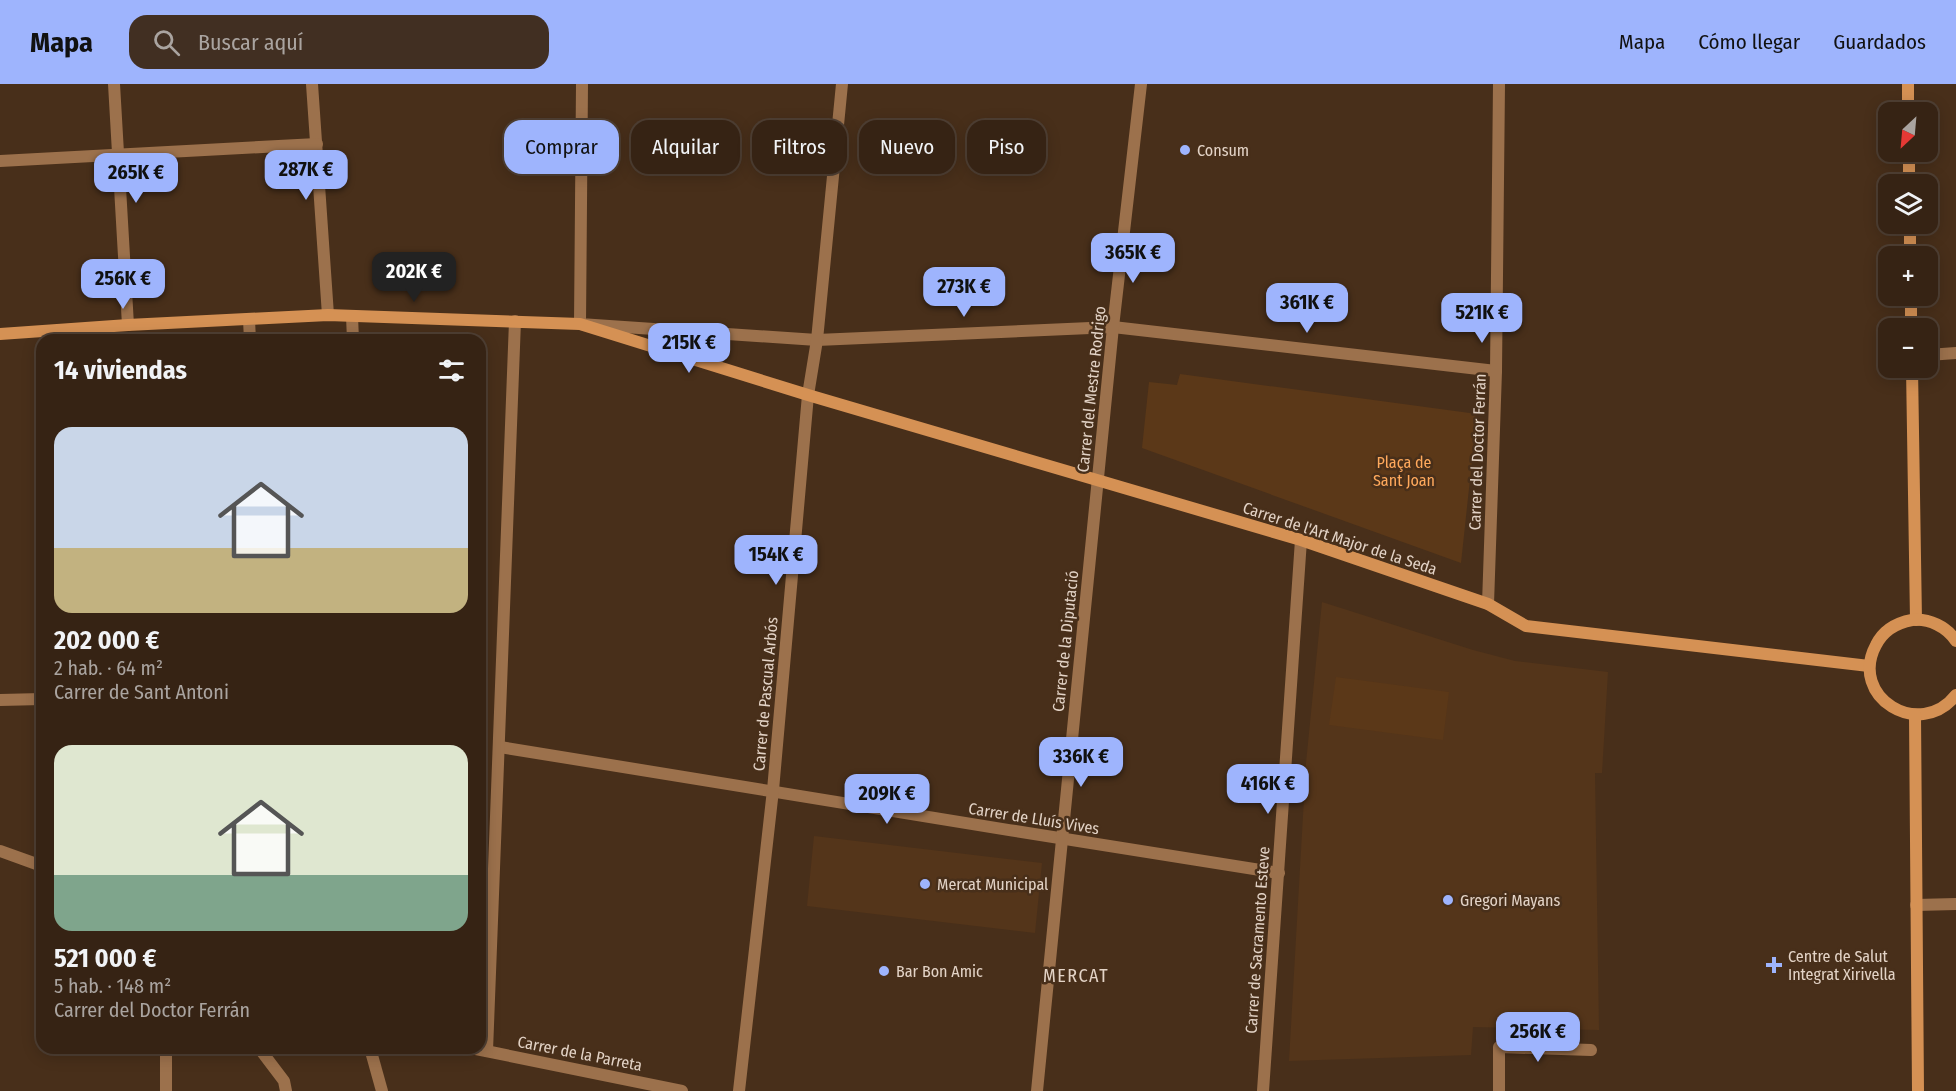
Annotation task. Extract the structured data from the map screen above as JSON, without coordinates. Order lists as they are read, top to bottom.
{
  "streets": {
    "street": [
      "Carrer del Mestre Rodrigo",
      "Carrer del Doctor Ferrán",
      "Carrer de l'Art Major de la Seda",
      "Carrer de la Diputació",
      "Carrer de Pascual Arbós",
      "Carrer de Lluís Vives",
      "Carrer de Sacramento Esteve",
      "Carrer de la Parreta"
    ]
  },
  "crossings": [
    ["Carrer del Mestre Rodrigo", "Carrer de l'Art Major de la Seda"],
    ["Carrer del Mestre Rodrigo", "Carrer de la Diputació"],
    ["Carrer del Doctor Ferrán", "Carrer de l'Art Major de la Seda"],
    ["Carrer de l'Art Major de la Seda", "Carrer de la Diputació"],
    ["Carrer de l'Art Major de la Seda", "Carrer de Pascual Arbós"],
    ["Carrer de l'Art Major de la Seda", "Carrer de Sacramento Esteve"],
    ["Carrer de la Diputació", "Carrer de Lluís Vives"],
    ["Carrer de Pascual Arbós", "Carrer de Lluís Vives"],
    ["Carrer de Lluís Vives", "Carrer de Sacramento Esteve"]
  ],
  "districts": ["MERCAT"],
  "parks": ["Plaça de Sant Joan"],
  "places": {
    "other": [
      "Consum",
      "Mercat Municipal",
      "Gregori Mayans",
      "Bar Bon Amic"
    ],
    "health": ["Centre de Salut Integrat Xirivella"]
  },
  "north": "bottom left",
  "page": {
    "header": "Mapa",
    "search": "Buscar aquí",
    "nav": ["Mapa", "Cómo llegar", "Guardados"],
    "map_buttons": ["+", "−"],
    "chip": [
      "Comprar",
      "Alquilar",
      "Filtros",
      "Nuevo",
      "Piso"
    ],
    "price": [
      "287K €",
      "265K €",
      "365K €",
      "202K €",
      "256K €",
      "273K €",
      "361K €",
      "521K €",
      "215K €",
      "154K €",
      "336K €",
      "416K €",
      "209K €",
      "256K €"
    ],
    "heading": "14 viviendas",
    "list": [
      {
        "name": "202 000 €",
        "note": "2 hab. · 64 m² · Carrer de Sant Antoni"
      },
      {
        "name": "521 000 €",
        "note": "5 hab. · 148 m² · Carrer del Doctor Ferrán"
      }
    ]
  }
}
